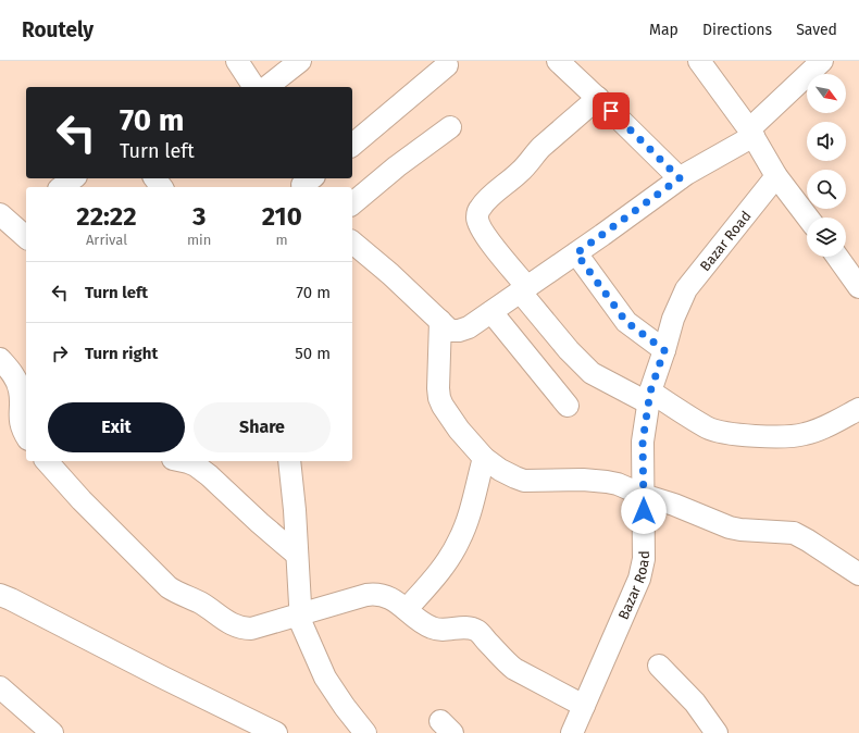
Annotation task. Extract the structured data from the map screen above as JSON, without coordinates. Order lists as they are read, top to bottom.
{
  "streets": {
    "street": ["Bazar Road"]
  },
  "north": "bottom right",
  "page": {
    "header": "Routely",
    "nav": ["Map", "Directions", "Saved"],
    "turn": ["70 m", "Turn left"],
    "eta": [
      "22:22",
      "Arrival",
      "3",
      "min",
      "210",
      "m"
    ],
    "list": [
      {
        "name": "Turn left",
        "value": "70 m"
      },
      {
        "name": "Turn right",
        "value": "50 m"
      }
    ],
    "buttons": ["Exit", "Share"]
  }
}
